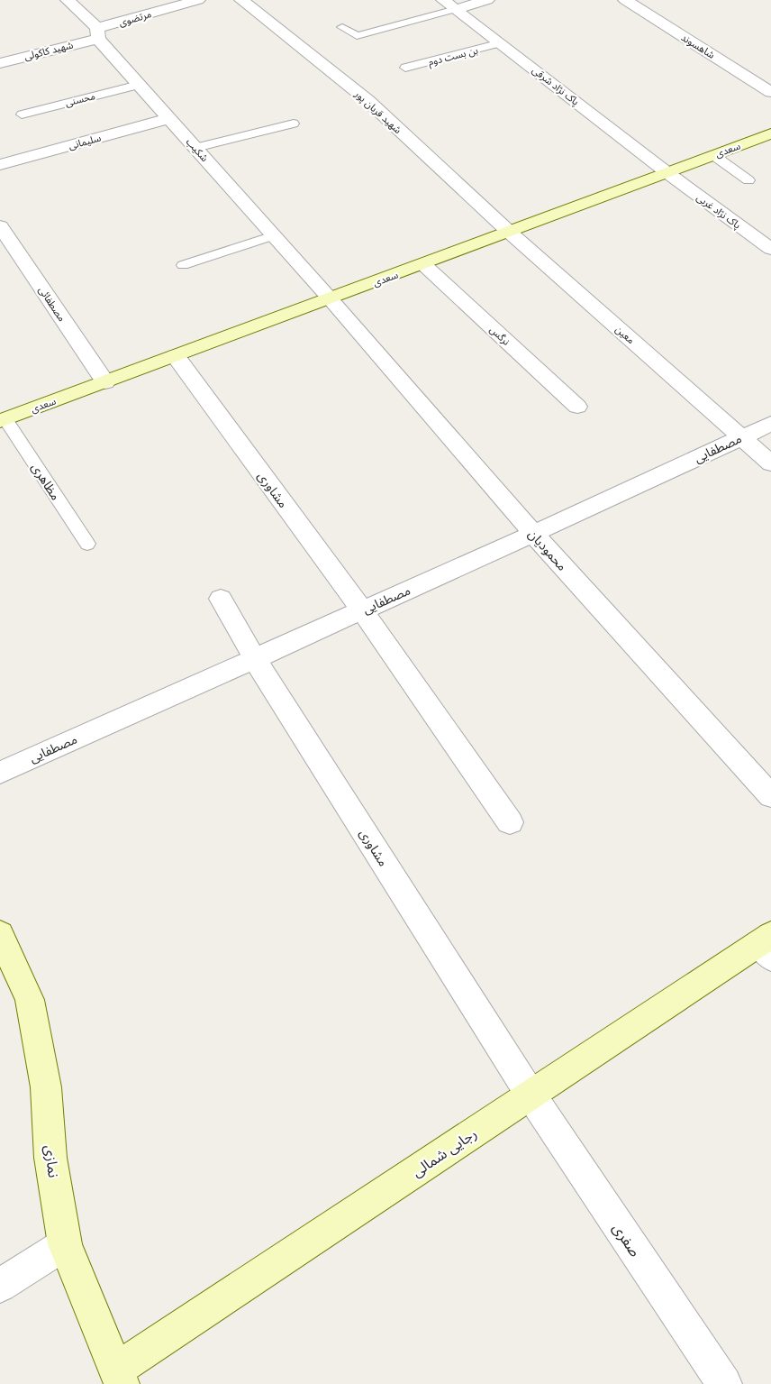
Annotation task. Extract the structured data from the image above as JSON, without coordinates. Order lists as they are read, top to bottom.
{
  "streets": {
    "street": [
      "مرتضوی",
      "شاهسوند",
      "شهید کاکولی",
      "پاک نژاد شرقی",
      "شهید قربان پور",
      "سلیمانی",
      "شکیب",
      "سعدی",
      "پاک نژاد غربی",
      "مصطفائی",
      "معین",
      "نرگس",
      "مصطفایی",
      "مشاوری",
      "محمودیان",
      "رجایی شمالی",
      "نمازی",
      "صفری"
    ],
    "lane": ["بن بست دوم", "محسنی", "مظاهری"]
  },
  "crossings": [
    ["مرتضوی", "شهید کاکولی"],
    ["مرتضوی", "شکیب"],
    ["شهید کاکولی", "شکیب"],
    ["بن بست دوم", "پاک نژاد شرقی"],
    ["پاک نژاد شرقی", "سعدی"],
    ["پاک نژاد شرقی", "پاک نژاد غربی"],
    ["محسنی", "شکیب"],
    ["شهید قربان پور", "سعدی"],
    ["شهید قربان پور", "معین"],
    ["سلیمانی", "شکیب"],
    ["شکیب", "سعدی"],
    ["شکیب", "محمودیان"],
    ["سعدی", "پاک نژاد غربی"],
    ["سعدی", "مصطفائی"],
    ["سعدی", "معین"],
    ["سعدی", "نرگس"],
    ["سعدی", "مظاهری"],
    ["سعدی", "مشاوری"],
    ["سعدی", "محمودیان"],
    ["معین", "مصطفایی"],
    ["مصطفایی", "مشاوری"],
    ["مصطفایی", "محمودیان"],
    ["مشاوری", "رجایی شمالی"],
    ["مشاوری", "صفری"],
    ["رجایی شمالی", "نمازی"],
    ["رجایی شمالی", "صفری"]
  ]
}
